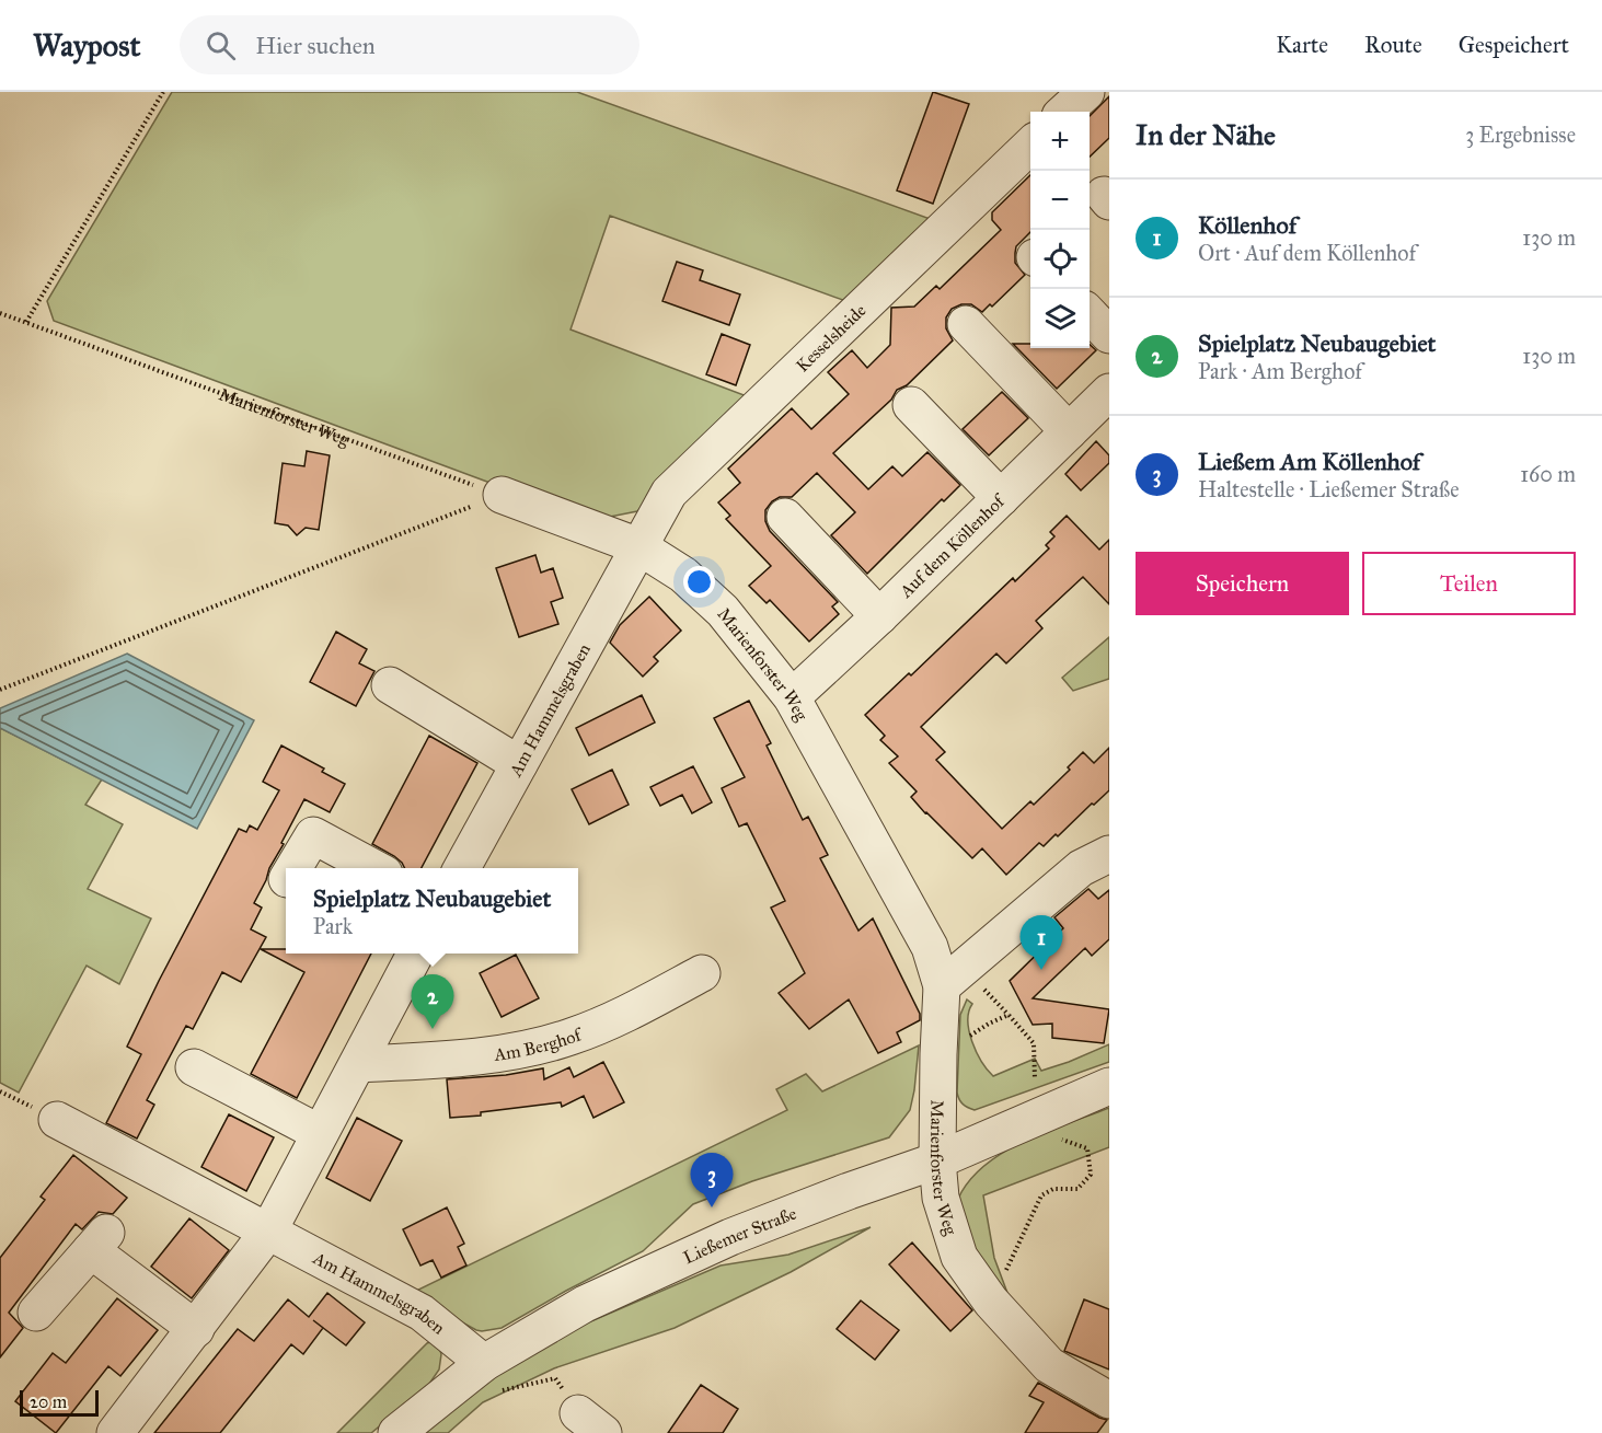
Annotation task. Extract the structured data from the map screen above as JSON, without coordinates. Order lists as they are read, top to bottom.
{
  "streets": {
    "street": [
      "Kesselsheide",
      "Marienforster Weg",
      "Auf dem Köllenhof",
      "Am Hammelsgraben",
      "Am Berghof",
      "Ließemer Straße"
    ]
  },
  "crossings": [
    ["Kesselsheide", "Marienforster Weg"],
    ["Kesselsheide", "Am Hammelsgraben"],
    ["Marienforster Weg", "Auf dem Köllenhof"],
    ["Marienforster Weg", "Am Hammelsgraben"],
    ["Marienforster Weg", "Ließemer Straße"],
    ["Am Hammelsgraben", "Ließemer Straße"]
  ],
  "scale_bar": "20 m",
  "page": {
    "header": "Waypost",
    "search": "Hier suchen",
    "nav": ["Karte", "Route", "Gespeichert"],
    "heading": ["In der Nähe", "3 Ergebnisse"],
    "map_buttons": ["+", "−"],
    "list": [
      {
        "mark": "1",
        "name": "Köllenhof",
        "note": "Ort · Auf dem Köllenhof",
        "value": "130 m"
      },
      {
        "mark": "2",
        "name": "Spielplatz Neubaugebiet",
        "note": "Park · Am Berghof",
        "value": "130 m"
      },
      {
        "mark": "3",
        "name": "Ließem Am Köllenhof",
        "note": "Haltestelle · Ließemer Straße",
        "value": "160 m"
      }
    ],
    "buttons": ["Speichern", "Teilen"],
    "popup": ["Spielplatz Neubaugebiet", "Park"],
    "pins": ["1", "2", "3"],
    "scale": "20 m"
  }
}
